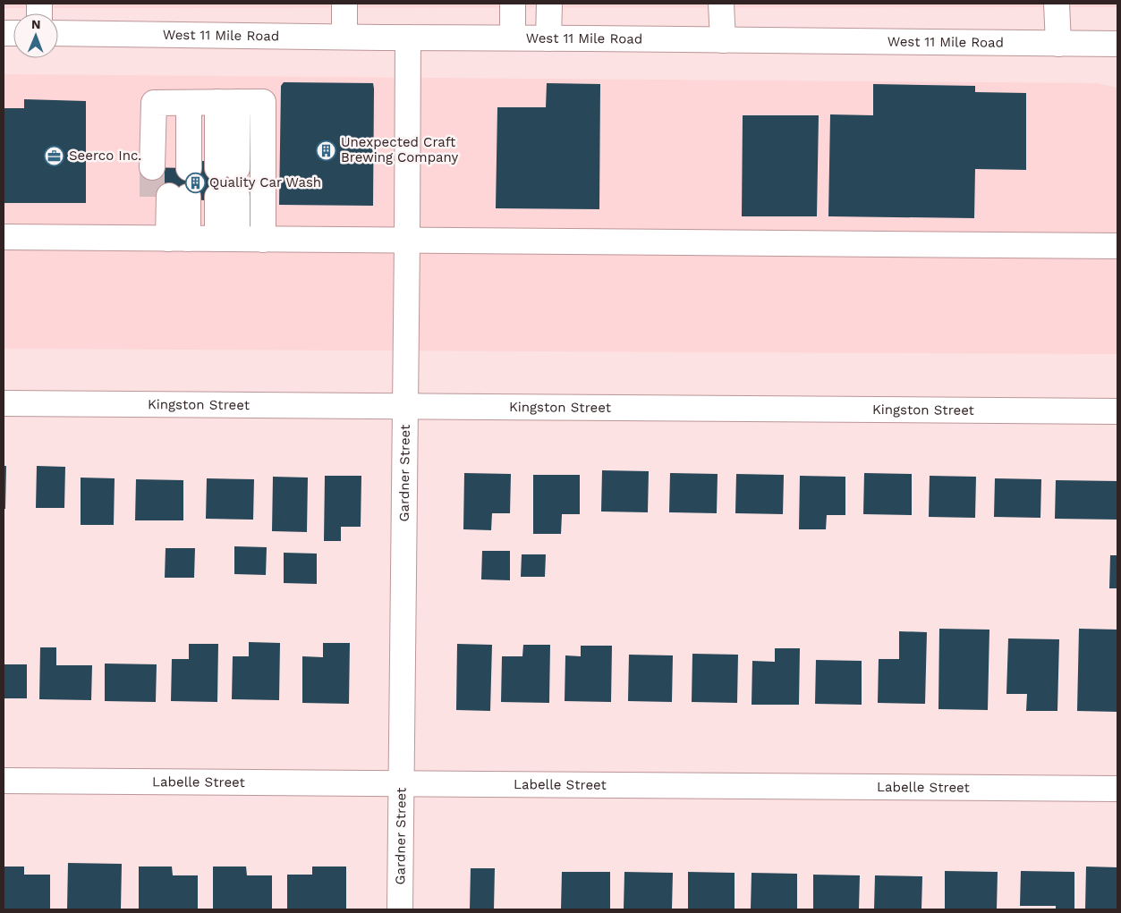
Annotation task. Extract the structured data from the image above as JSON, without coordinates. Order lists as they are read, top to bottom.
{
  "streets": {
    "street": [
      "West 11 Mile Road",
      "Kingston Street",
      "Gardner Street",
      "Labelle Street"
    ]
  },
  "crossings": [
    ["West 11 Mile Road", "Gardner Street"],
    ["Kingston Street", "Gardner Street"],
    ["Gardner Street", "Labelle Street"]
  ],
  "places": {
    "building": ["Unexpected Craft Brewing Company", "Quality Car Wash"],
    "office": ["Seerco Inc."]
  },
  "north": "top"
}
